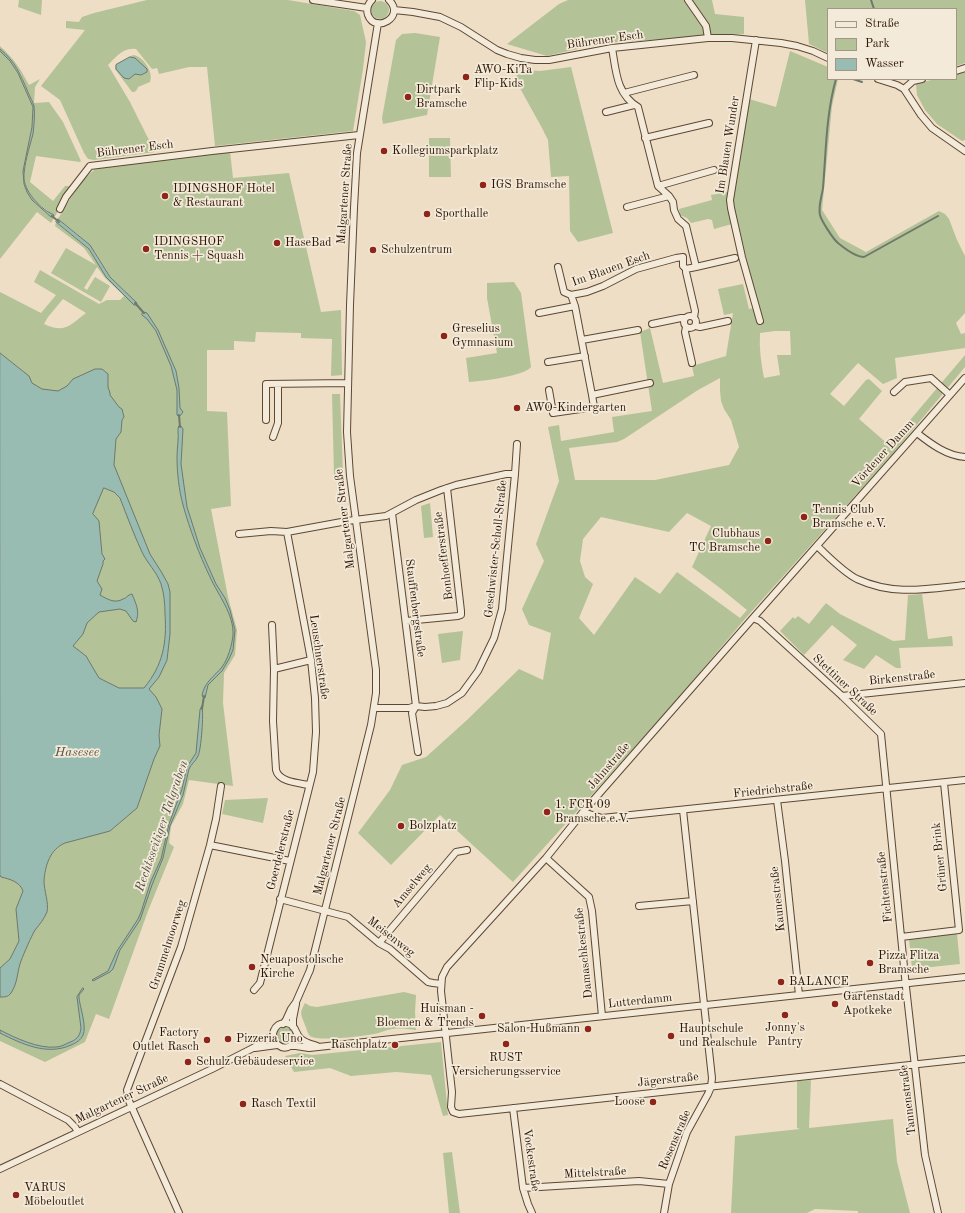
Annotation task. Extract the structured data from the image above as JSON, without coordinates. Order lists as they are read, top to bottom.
{
  "streets": {
    "street": [
      "Bührener Esch",
      "Im Blauen Wunder",
      "Malgartener Straße",
      "Im Blauen Esch",
      "Vördener Damm",
      "Geschwister-Scholl-Straße",
      "Bonhoefferstraße",
      "Stauffenbergstraße",
      "Leuschnerstraße",
      "Birkenstraße",
      "Stettiner Straße",
      "Jahnstraße",
      "Friedrichstraße",
      "Goerdelerstraße",
      "Grüner Brink",
      "Amselweg",
      "Fichtenstraße",
      "Kaunestraße",
      "Meisenweg",
      "Grammelmoorweg",
      "Damaschkestraße",
      "Lutterdamm",
      "Jägerstraße",
      "Tannenstraße",
      "Rosenstraße",
      "Vockestraße",
      "Mittelstraße"
    ]
  },
  "crossings": [
    ["Bührener Esch", "Im Blauen Wunder"],
    ["Bührener Esch", "Malgartener Straße"],
    ["Malgartener Straße", "Geschwister-Scholl-Straße"],
    ["Malgartener Straße", "Goerdelerstraße"],
    ["Malgartener Straße", "Meisenweg"],
    ["Malgartener Straße", "Grammelmoorweg"],
    ["Malgartener Straße", "Lutterdamm"],
    ["Vördener Damm", "Stettiner Straße"],
    ["Vördener Damm", "Jahnstraße"],
    ["Geschwister-Scholl-Straße", "Stauffenbergstraße"],
    ["Bonhoefferstraße", "Stauffenbergstraße"],
    ["Leuschnerstraße", "Goerdelerstraße"],
    ["Birkenstraße", "Stettiner Straße"],
    ["Stettiner Straße", "Jahnstraße"],
    ["Stettiner Straße", "Friedrichstraße"],
    ["Stettiner Straße", "Fichtenstraße"],
    ["Jahnstraße", "Friedrichstraße"],
    ["Jahnstraße", "Meisenweg"],
    ["Jahnstraße", "Damaschkestraße"],
    ["Jahnstraße", "Lutterdamm"],
    ["Jahnstraße", "Jägerstraße"],
    ["Friedrichstraße", "Grüner Brink"],
    ["Friedrichstraße", "Fichtenstraße"],
    ["Friedrichstraße", "Kaunestraße"],
    ["Friedrichstraße", "Rosenstraße"],
    ["Goerdelerstraße", "Meisenweg"],
    ["Grüner Brink", "Fichtenstraße"],
    ["Amselweg", "Meisenweg"],
    ["Fichtenstraße", "Lutterdamm"],
    ["Fichtenstraße", "Tannenstraße"],
    ["Kaunestraße", "Lutterdamm"],
    ["Damaschkestraße", "Lutterdamm"],
    ["Lutterdamm", "Jägerstraße"],
    ["Lutterdamm", "Tannenstraße"],
    ["Lutterdamm", "Rosenstraße"],
    ["Jägerstraße", "Tannenstraße"],
    ["Jägerstraße", "Rosenstraße"],
    ["Jägerstraße", "Vockestraße"],
    ["Rosenstraße", "Mittelstraße"],
    ["Vockestraße", "Mittelstraße"]
  ],
  "water": ["Hasesee", "Rechtsseitiger Talgraben"],
  "places": [
    "AWO-KiTa Flip-Kids",
    "Dirtpark Bramsche",
    "Kollegiumsparkplatz",
    "IGS Bramsche",
    "IDINGSHOF Hotel & Restaurant",
    "Sporthalle",
    "HaseBad",
    "IDINGSHOF Tennis + Squash",
    "Schulzentrum",
    "Greselius Gymnasium",
    "AWO-Kindergarten",
    "Tennis Club Bramsche e.V.",
    "Clubhaus TC Bramsche",
    "1. FCR 09 Bramsche e.V.",
    "Bolzplatz",
    "Pizza Flitza Bramsche",
    "Neuapostolische Kirche",
    "BALANCE",
    "Gartenstadt Apotkeke",
    "Jonny's Pantry",
    "Huisman - Bloemen & Trends",
    "Salon Hußmann",
    "Hauptschule und Realschule",
    "Pizzeria Uno",
    "Factory Outlet Rasch",
    "RUST Versicherungsservice",
    "Raschplatz",
    "Schulz Gebäudeservice",
    "Loose",
    "Rasch Textil",
    "VARUS Möbeloutlet"
  ],
  "legend": ["Straße", "Park", "Wasser"]
}
